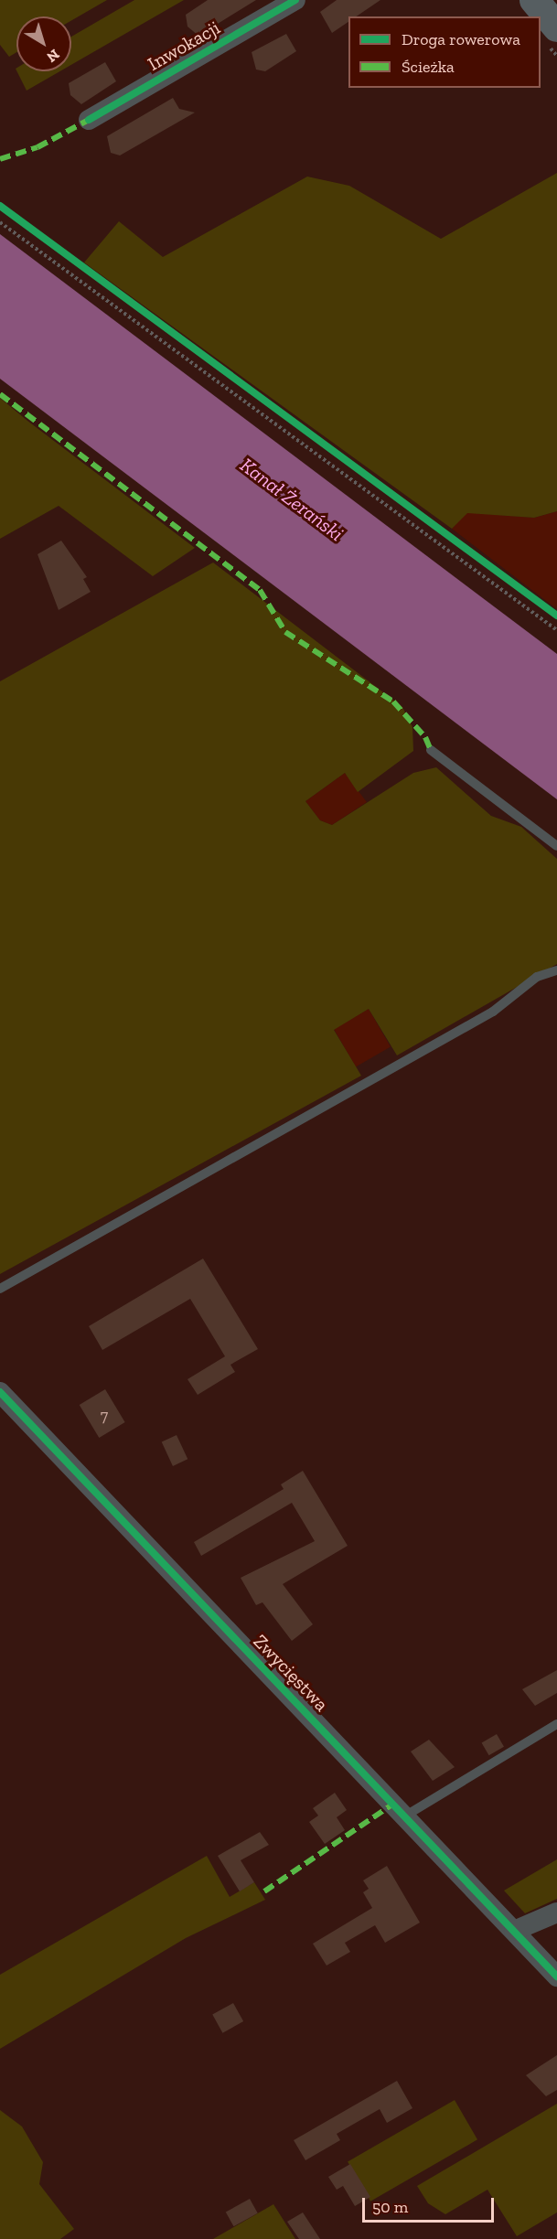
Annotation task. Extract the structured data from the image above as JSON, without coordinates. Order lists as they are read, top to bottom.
{
  "streets": {
    "street": ["Inwokacji", "Zwycięstwa"]
  },
  "water": ["Kanał Żerański"],
  "house_numbers": ["7"],
  "legend": ["Droga rowerowa", "Ścieżka"],
  "scale_bar": "50 m",
  "north": "bottom right"
}
